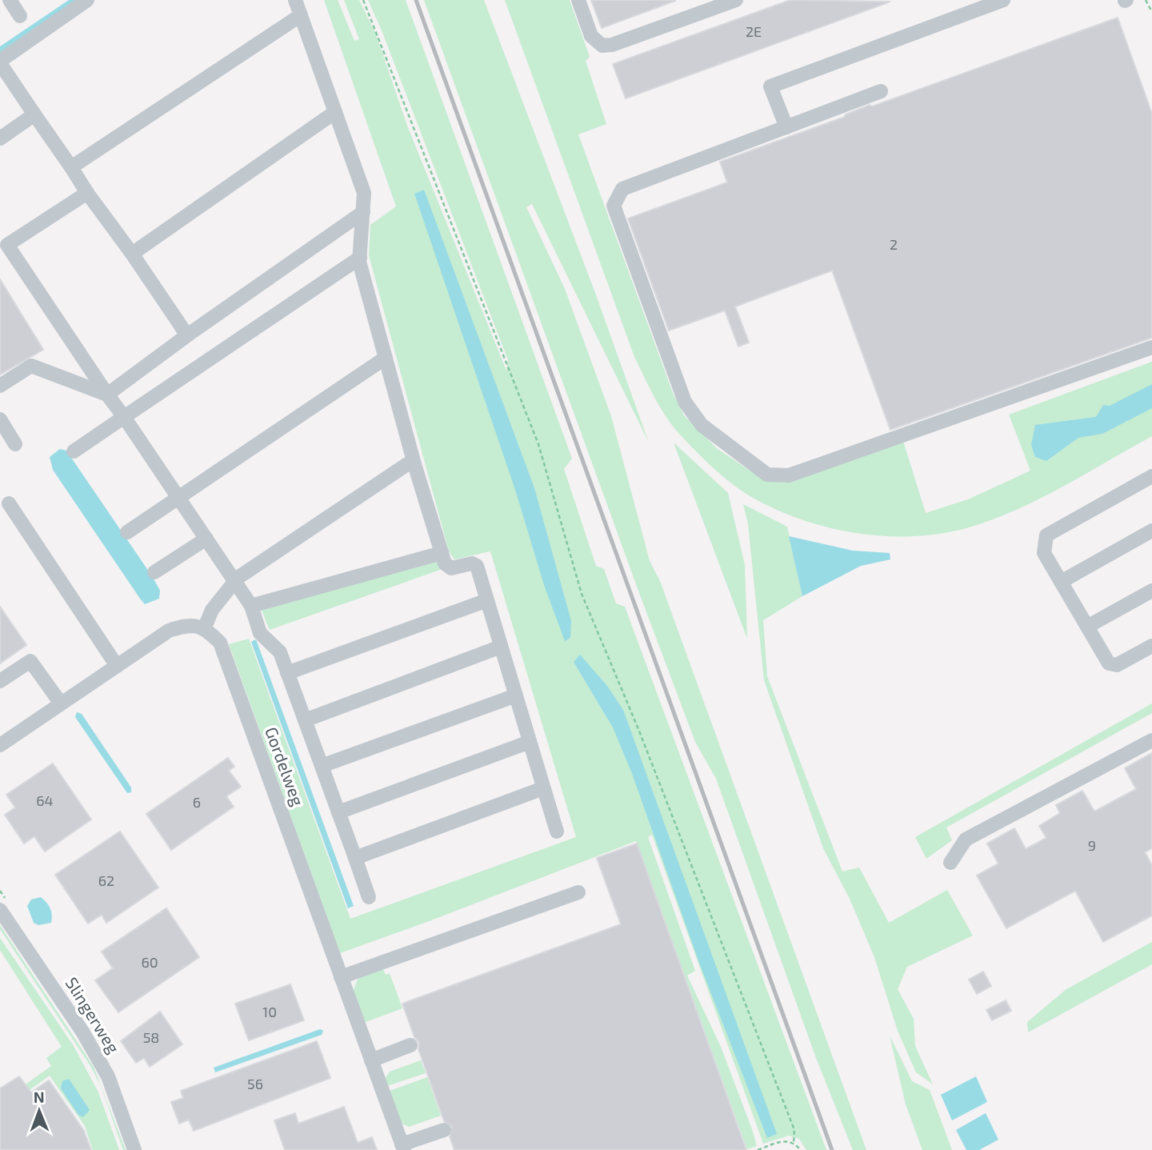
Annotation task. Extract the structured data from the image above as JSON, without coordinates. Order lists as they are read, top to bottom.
{
  "streets": {
    "street": ["Gordelweg", "Slingerweg"]
  },
  "house_numbers": [
    "2E",
    "2",
    "64",
    "6",
    "9",
    "62",
    "60",
    "10",
    "58",
    "56"
  ],
  "north": "top"
}
